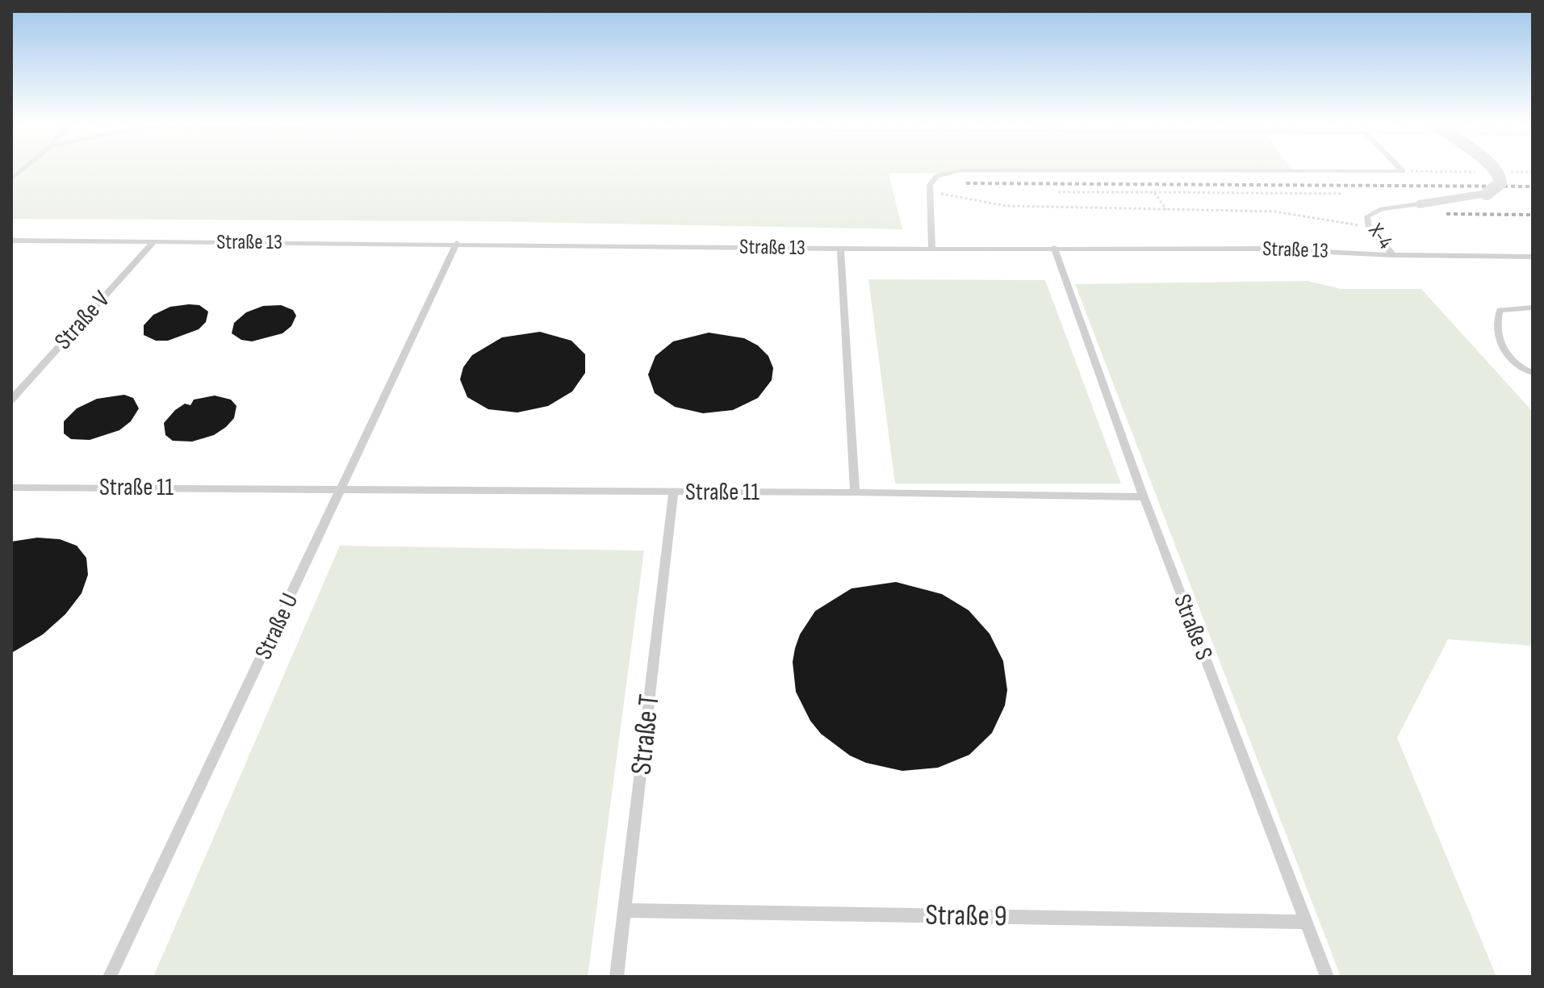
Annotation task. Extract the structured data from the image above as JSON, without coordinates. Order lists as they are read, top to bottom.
{
  "streets": {
    "street": ["X-4"],
    "lane": [
      "Straße 13",
      "Straße V",
      "Straße 11",
      "Straße U",
      "Straße S",
      "Straße T",
      "Straße 9"
    ]
  },
  "crossings": [
    ["X-4", "Straße 13"],
    ["Straße 13", "Straße V"],
    ["Straße 13", "Straße U"],
    ["Straße 13", "Straße S"],
    ["Straße 11", "Straße U"],
    ["Straße 11", "Straße S"],
    ["Straße 11", "Straße T"],
    ["Straße S", "Straße 9"],
    ["Straße T", "Straße 9"]
  ]
}
